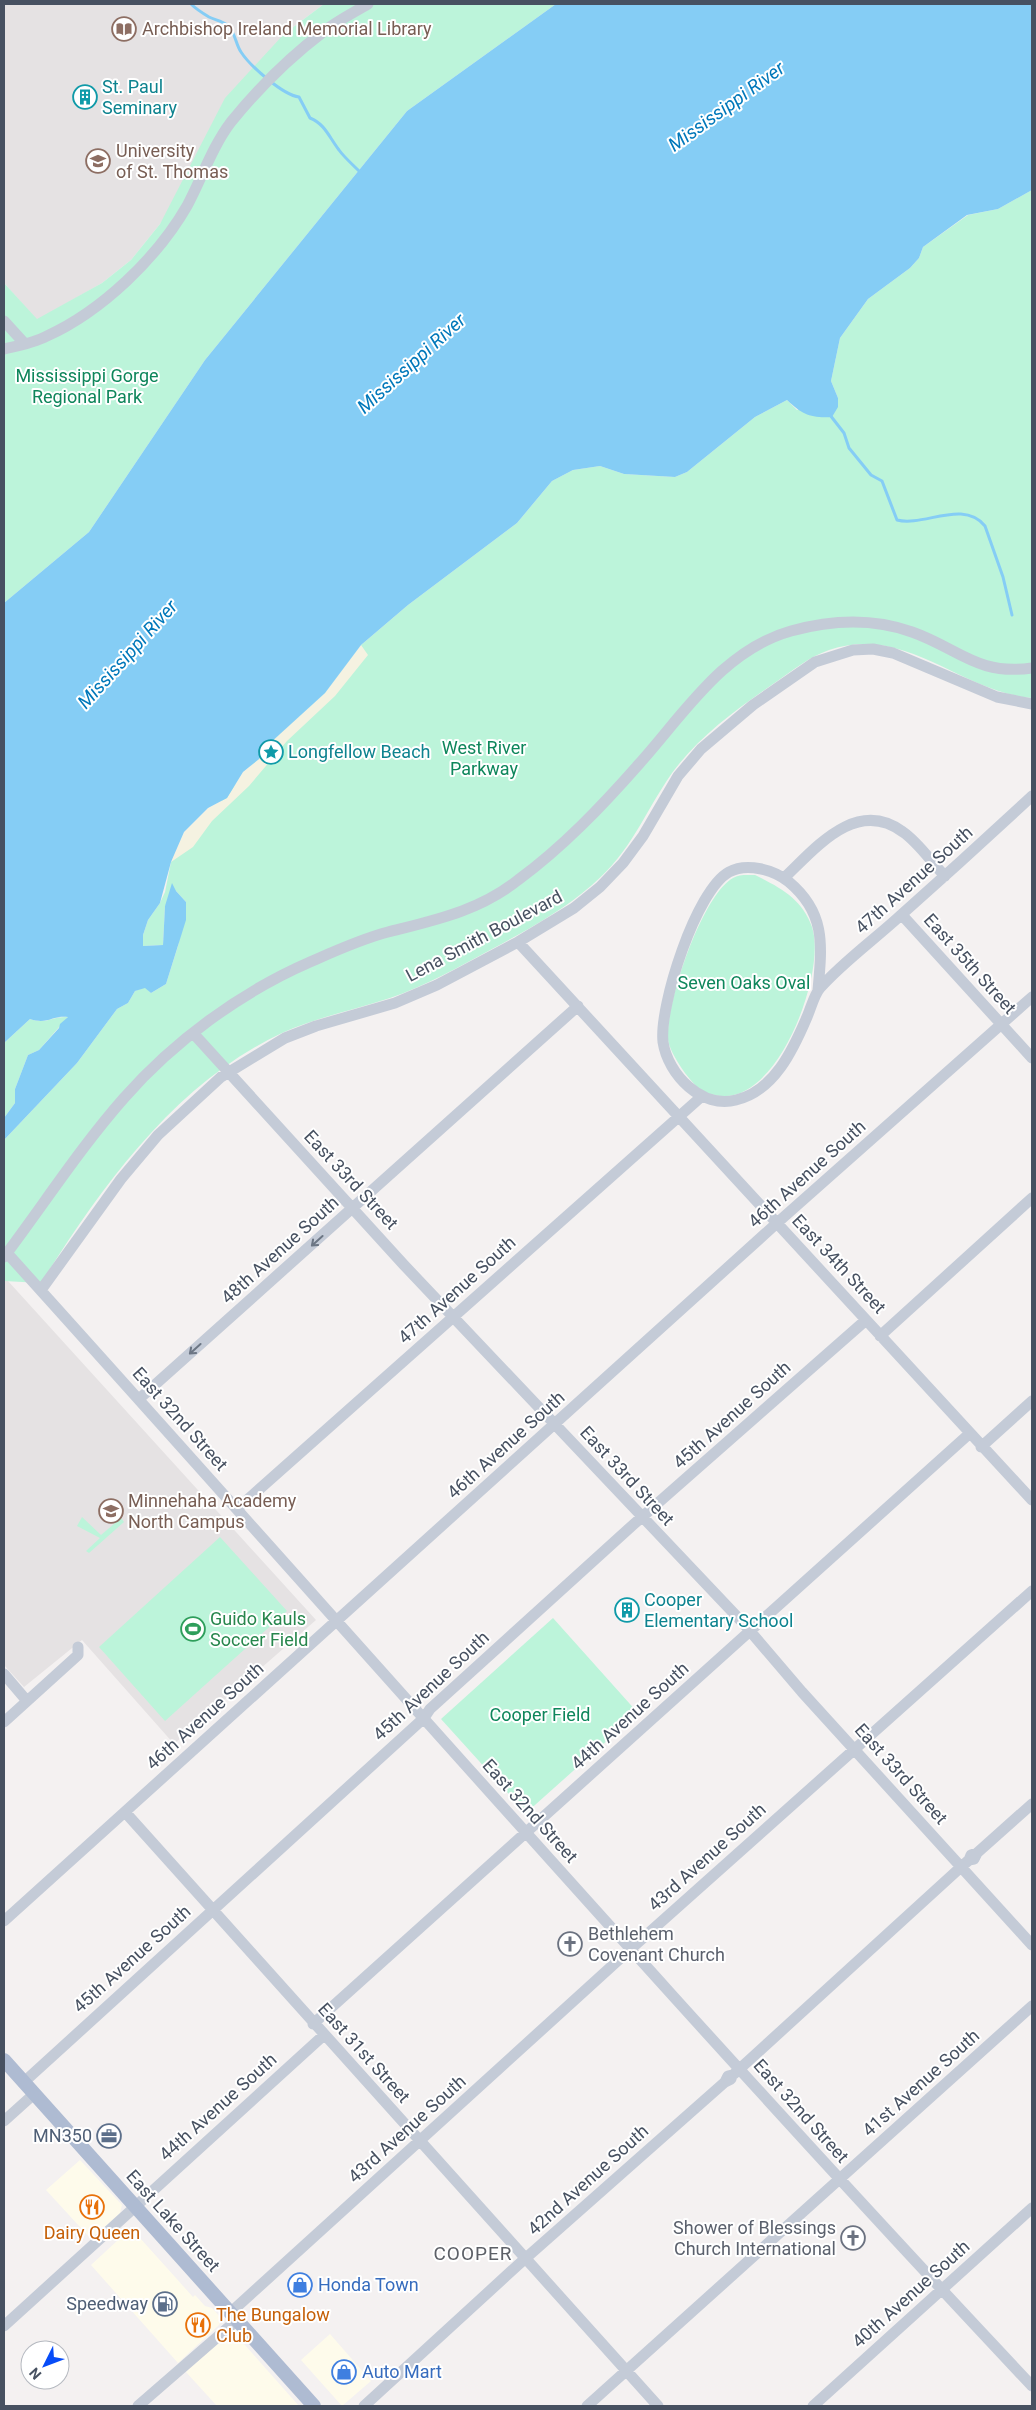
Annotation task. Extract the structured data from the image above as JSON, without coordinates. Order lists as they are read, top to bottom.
{
  "streets": {
    "main road": ["East Lake Street"],
    "street": [
      "47th Avenue South",
      "Lena Smith Boulevard",
      "East 35th Street",
      "46th Avenue South",
      "East 33rd Street",
      "48th Avenue South",
      "East 34th Street",
      "45th Avenue South",
      "East 32nd Street",
      "44th Avenue South",
      "43rd Avenue South",
      "East 31st Street",
      "41st Avenue South",
      "42nd Avenue South",
      "40th Avenue South"
    ]
  },
  "crossings": [
    ["47th Avenue South", "East 35th Street"],
    ["47th Avenue South", "East 33rd Street"],
    ["47th Avenue South", "East 34th Street"],
    ["47th Avenue South", "East 32nd Street"],
    ["Lena Smith Boulevard", "East 33rd Street"],
    ["Lena Smith Boulevard", "East 34th Street"],
    ["Lena Smith Boulevard", "East 32nd Street"],
    ["East 35th Street", "46th Avenue South"],
    ["46th Avenue South", "East 33rd Street"],
    ["46th Avenue South", "East 34th Street"],
    ["46th Avenue South", "East 32nd Street"],
    ["46th Avenue South", "East 31st Street"],
    ["East 33rd Street", "48th Avenue South"],
    ["East 33rd Street", "45th Avenue South"],
    ["East 33rd Street", "44th Avenue South"],
    ["East 33rd Street", "43rd Avenue South"],
    ["East 33rd Street", "42nd Avenue South"],
    ["48th Avenue South", "East 34th Street"],
    ["48th Avenue South", "East 32nd Street"],
    ["East 34th Street", "45th Avenue South"],
    ["East 34th Street", "44th Avenue South"],
    ["45th Avenue South", "East 32nd Street"],
    ["45th Avenue South", "East 31st Street"],
    ["45th Avenue South", "East Lake Street"],
    ["East 32nd Street", "44th Avenue South"],
    ["East 32nd Street", "43rd Avenue South"],
    ["East 32nd Street", "41st Avenue South"],
    ["East 32nd Street", "42nd Avenue South"],
    ["East 32nd Street", "40th Avenue South"],
    ["44th Avenue South", "East 31st Street"],
    ["44th Avenue South", "East Lake Street"],
    ["43rd Avenue South", "East 31st Street"],
    ["43rd Avenue South", "East Lake Street"],
    ["East 31st Street", "41st Avenue South"],
    ["East 31st Street", "42nd Avenue South"]
  ],
  "one_way": ["48th Avenue South"],
  "districts": ["COOPER"],
  "water": ["Mississippi River"],
  "parks": [
    "Mississippi Gorge Regional Park",
    "West River Parkway",
    "Seven Oaks Oval",
    "Cooper Field"
  ],
  "places": {
    "library": ["Archbishop Ireland Memorial Library"],
    "building": ["St. Paul Seminary", "Cooper Elementary School"],
    "school or university": ["University of St. Thomas", "Minnehaha Academy North Campus"],
    "place": ["Longfellow Beach"],
    "sports": ["Guido Kauls Soccer Field"],
    "church": ["Bethlehem Covenant Church", "Shower of Blessings Church International"],
    "office": ["MN350"],
    "restaurant": ["Dairy Queen", "The Bungalow Club"],
    "shop": ["Honda Town", "Auto Mart"],
    "fuel station": ["Speedway"]
  },
  "north": "bottom left"
}
